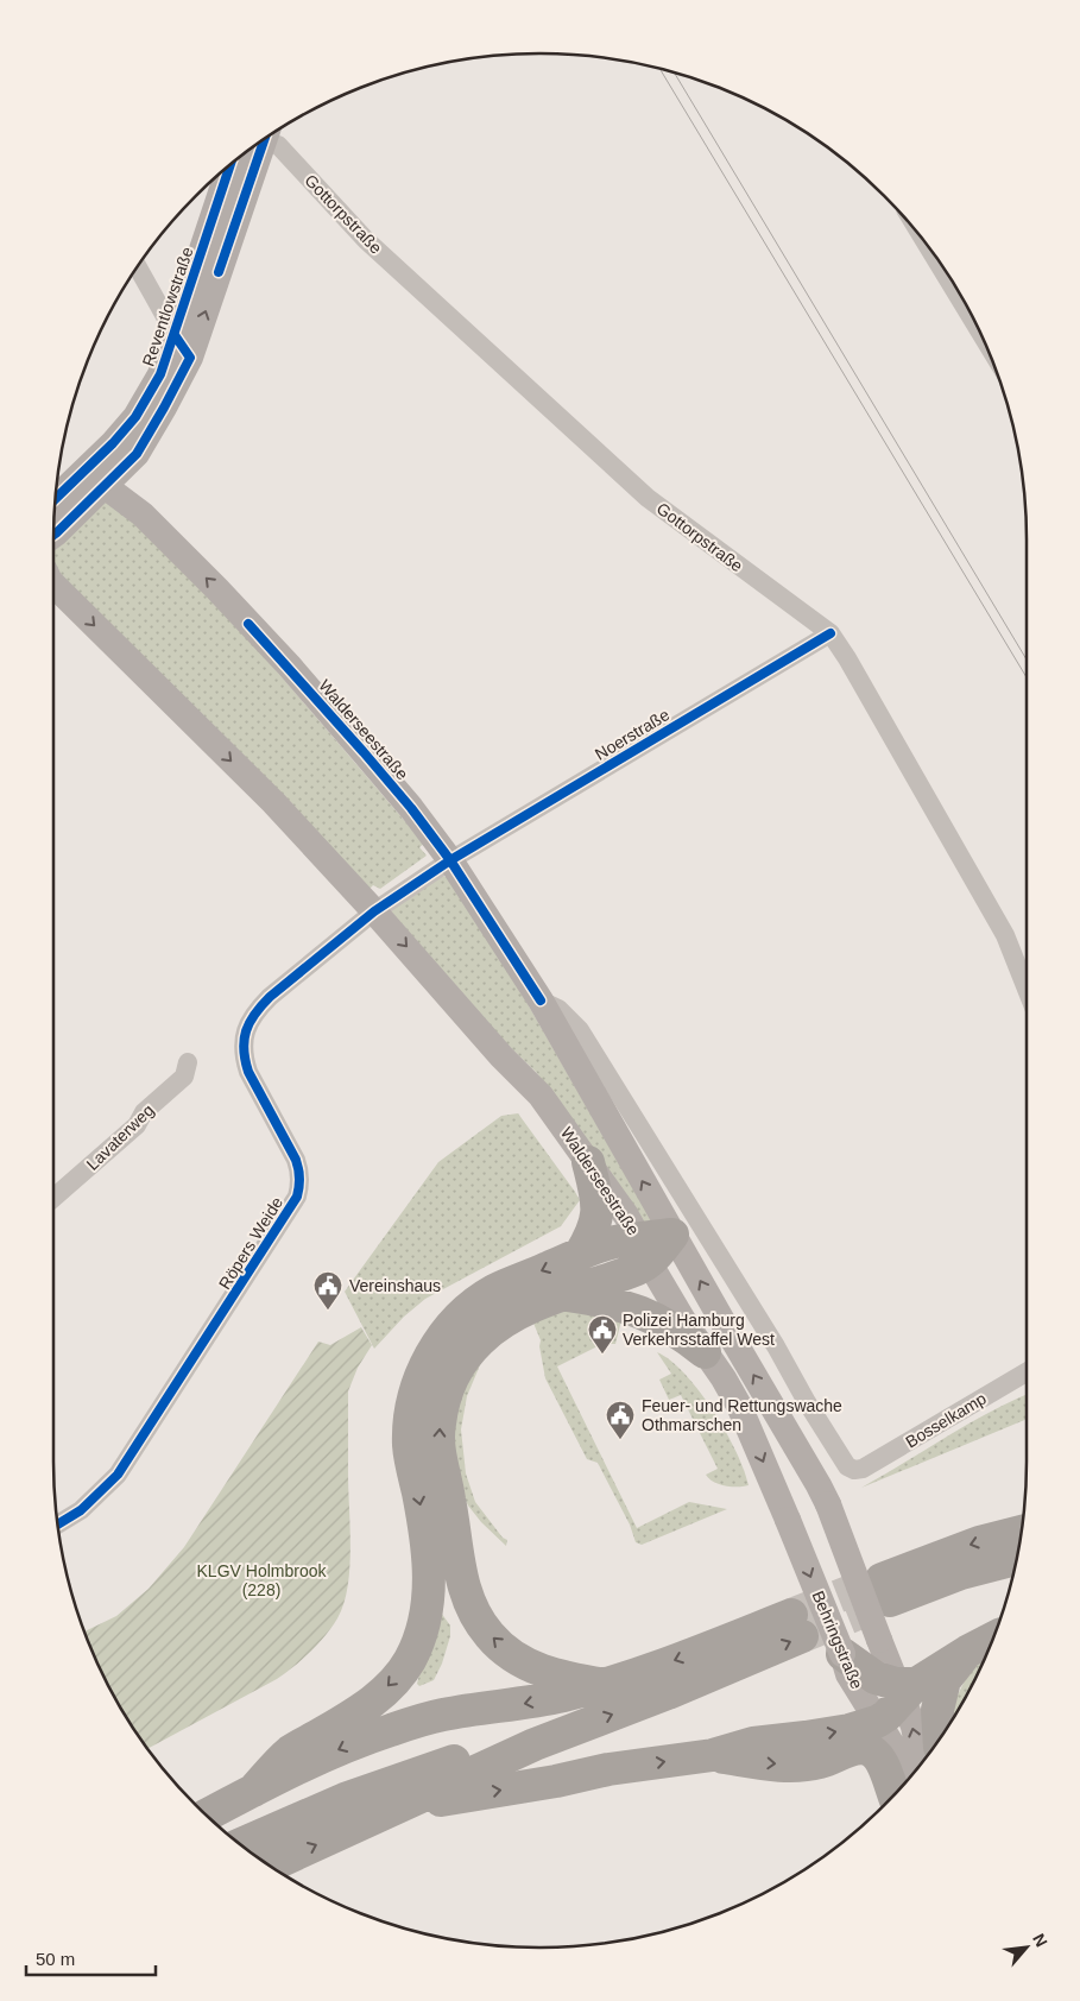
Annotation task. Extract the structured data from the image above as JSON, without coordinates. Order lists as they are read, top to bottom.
{
  "streets": {
    "main road": ["Reventlowstraße", "Walderseestraße", "Behringstraße"],
    "street": [
      "Gottorpstraße",
      "Noerstraße",
      "Lavaterweg",
      "Röpers Weide",
      "Bosselkamp"
    ]
  },
  "crossings": [
    ["Gottorpstraße", "Noerstraße"],
    ["Reventlowstraße", "Walderseestraße"],
    ["Walderseestraße", "Noerstraße"],
    ["Walderseestraße", "Röpers Weide"],
    ["Walderseestraße", "Bosselkamp"],
    ["Walderseestraße", "Behringstraße"]
  ],
  "one_way": ["Behringstraße"],
  "parks": ["KLGV Holmbrook (228)"],
  "places": {
    "public building": ["Vereinshaus", "Polizei Hamburg Verkehrsstaffel West", "Feuer- und Rettungswache Othmarschen"]
  },
  "scale_bar": "50 m",
  "north": "top right"
}
